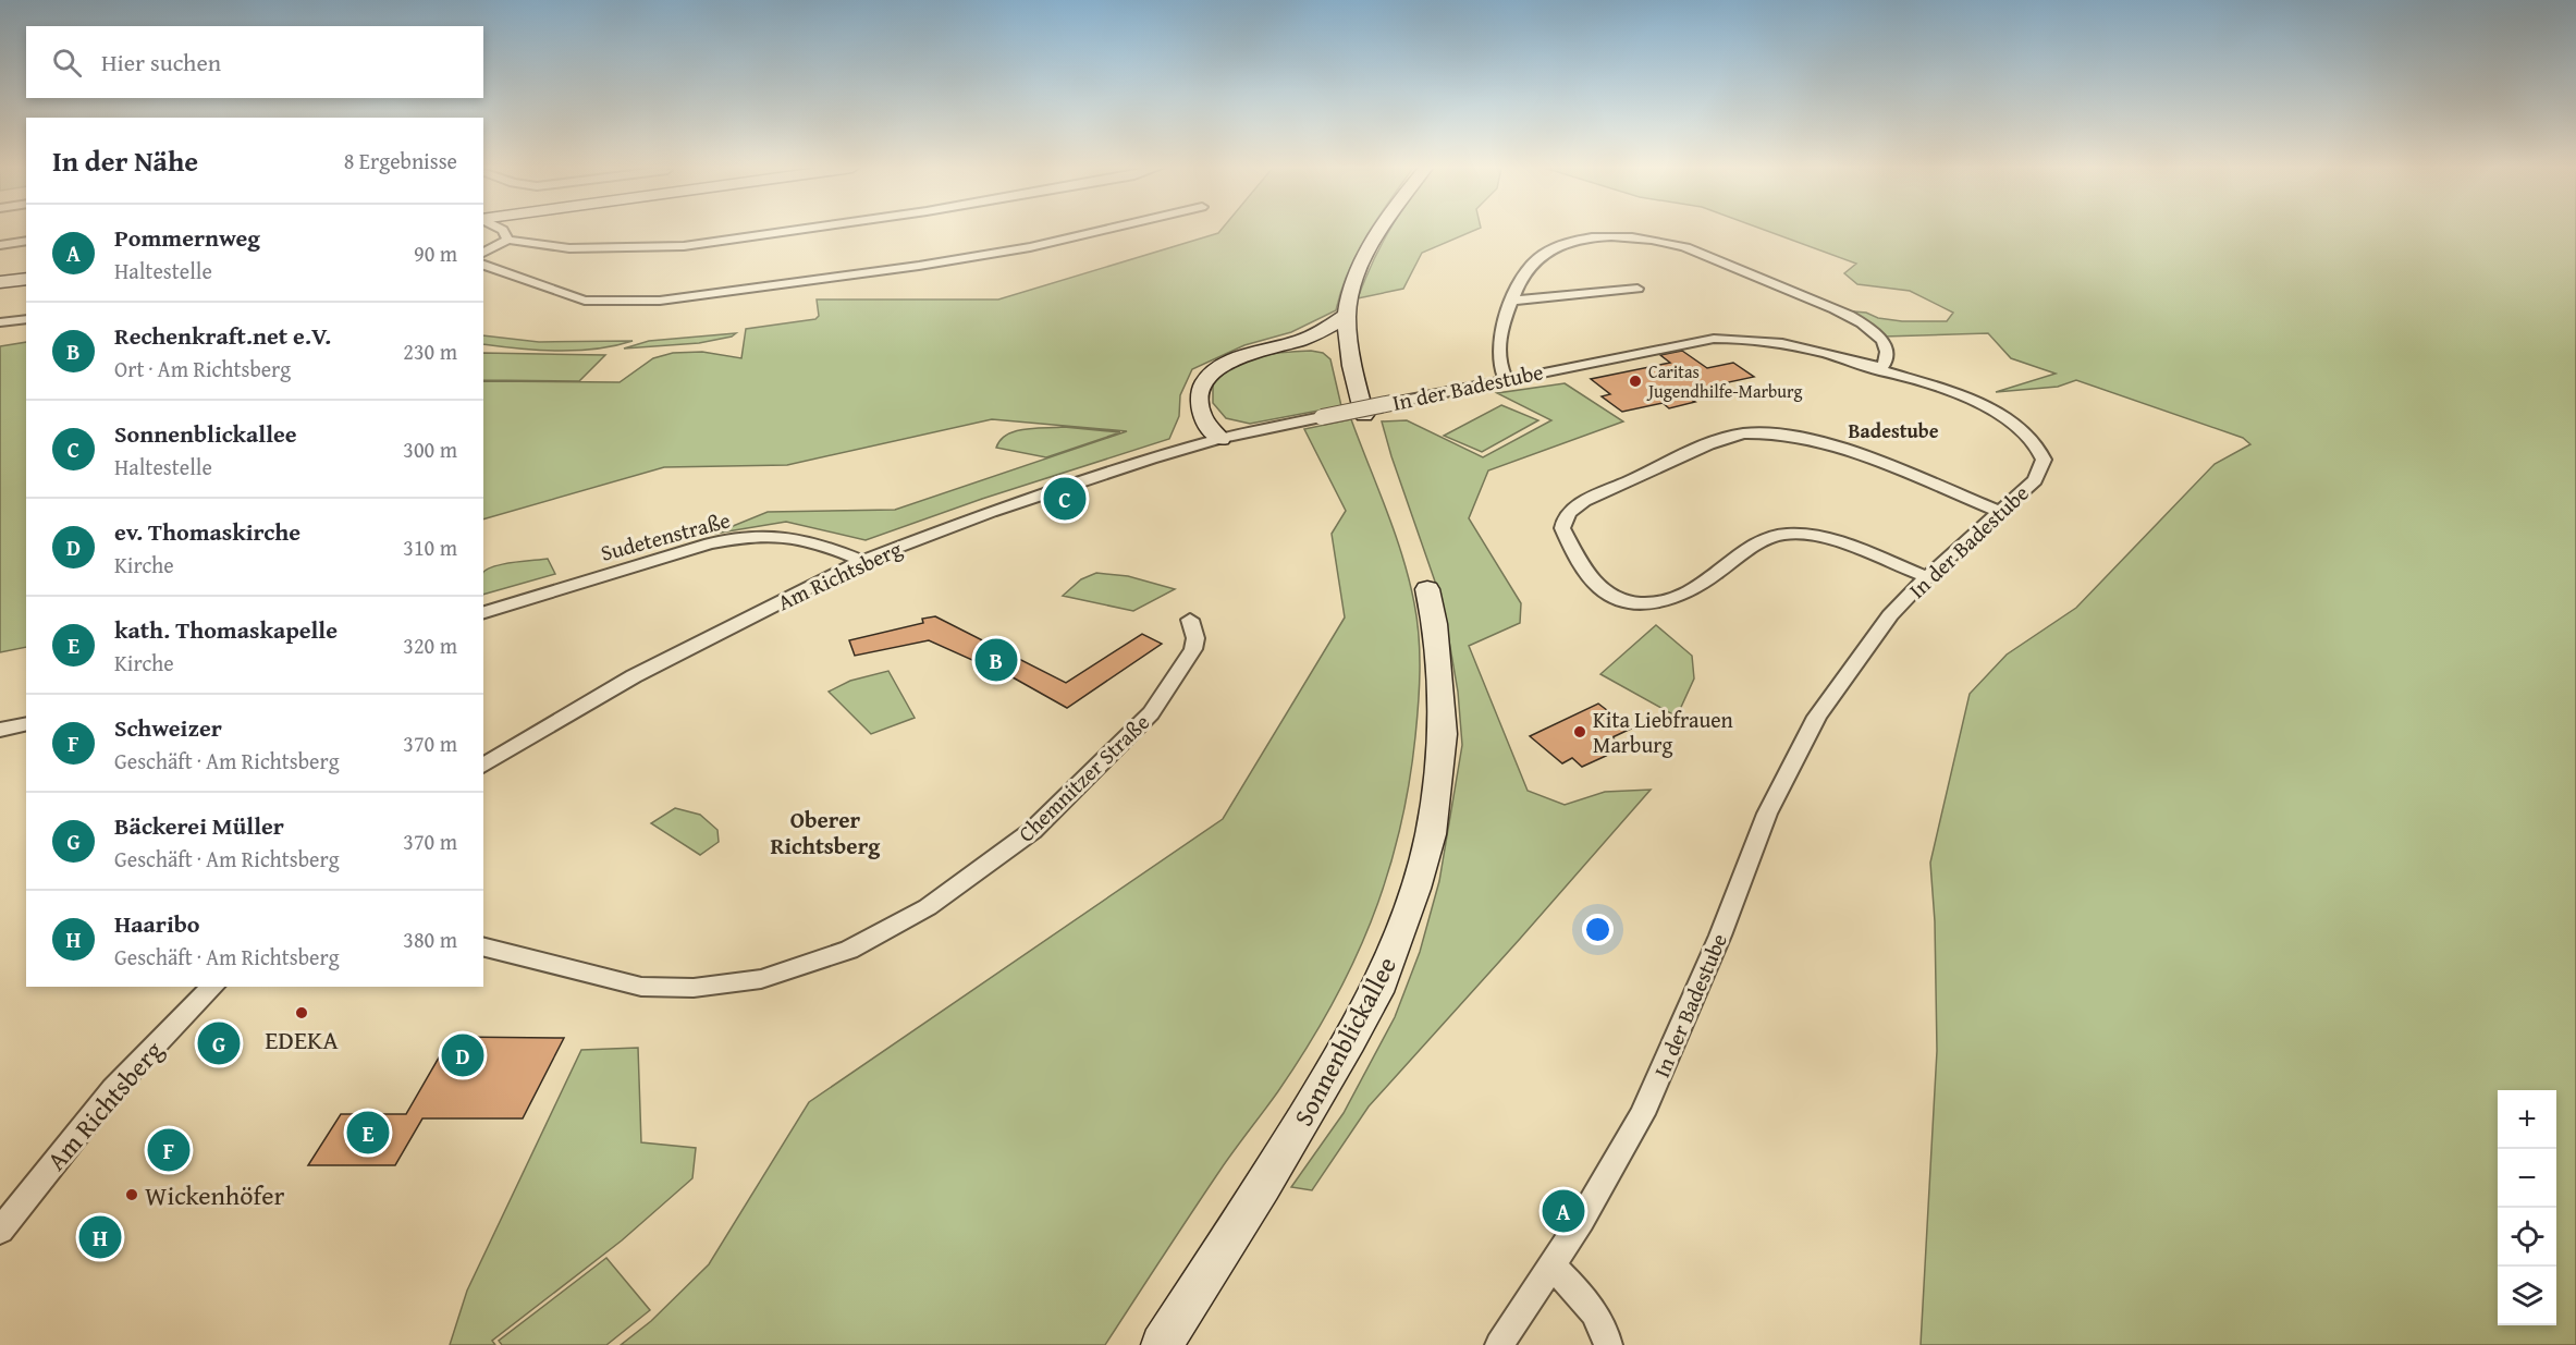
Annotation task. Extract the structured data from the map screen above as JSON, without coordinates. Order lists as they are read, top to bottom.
{
  "streets": {
    "main road": ["Sonnenblickallee"],
    "street": [
      "In der Badestube",
      "Sudetenstraße",
      "Am Richtsberg",
      "Chemnitzer Straße"
    ]
  },
  "crossings": [
    ["In der Badestube", "Am Richtsberg"],
    ["Sudetenstraße", "Am Richtsberg"]
  ],
  "districts": ["Badestube", "Oberer Richtsberg"],
  "places": [
    "Caritas Jugendhilfe-Marburg",
    "Kita Liebfrauen Marburg",
    "EDEKA",
    "Wickenhöfer"
  ],
  "page": {
    "search": "Hier suchen",
    "heading": ["In der Nähe", "8 Ergebnisse"],
    "list": [
      {
        "mark": "A",
        "name": "Pommernweg",
        "note": "Haltestelle",
        "value": "90 m"
      },
      {
        "mark": "B",
        "name": "Rechenkraft.net e.V.",
        "note": "Ort · Am Richtsberg",
        "value": "230 m"
      },
      {
        "mark": "C",
        "name": "Sonnenblickallee",
        "note": "Haltestelle",
        "value": "300 m"
      },
      {
        "mark": "D",
        "name": "ev. Thomaskirche",
        "note": "Kirche",
        "value": "310 m"
      },
      {
        "mark": "E",
        "name": "kath. Thomaskapelle",
        "note": "Kirche",
        "value": "320 m"
      },
      {
        "mark": "F",
        "name": "Schweizer",
        "note": "Geschäft · Am Richtsberg",
        "value": "370 m"
      },
      {
        "mark": "G",
        "name": "Bäckerei Müller",
        "note": "Geschäft · Am Richtsberg",
        "value": "370 m"
      },
      {
        "mark": "H",
        "name": "Haaribo",
        "note": "Geschäft · Am Richtsberg",
        "value": "380 m"
      }
    ],
    "pins": [
      "C",
      "B",
      "G",
      "D",
      "E",
      "F",
      "A",
      "H"
    ],
    "map_buttons": ["+", "−"]
  }
}
